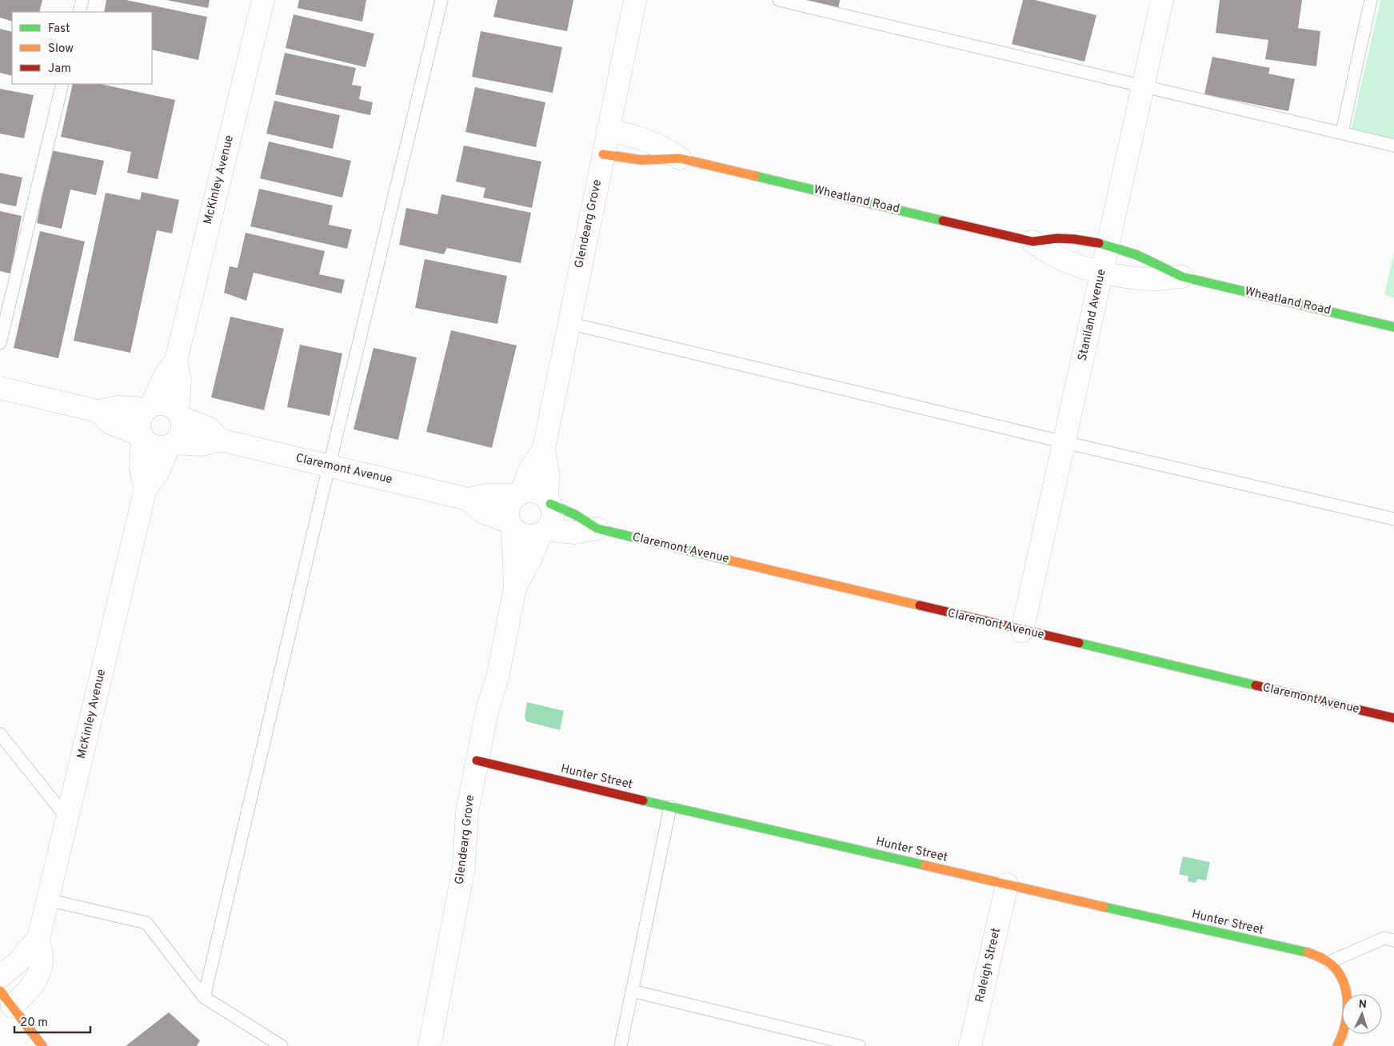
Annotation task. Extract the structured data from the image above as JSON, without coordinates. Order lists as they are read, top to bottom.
{
  "streets": {
    "street": [
      "McKinley Avenue",
      "Wheatland Road",
      "Glendearg Grove",
      "Staniland Avenue",
      "Claremont Avenue",
      "Hunter Street",
      "Raleigh Street"
    ]
  },
  "crossings": [
    ["McKinley Avenue", "Claremont Avenue"],
    ["Wheatland Road", "Glendearg Grove"],
    ["Wheatland Road", "Staniland Avenue"],
    ["Glendearg Grove", "Claremont Avenue"],
    ["Glendearg Grove", "Hunter Street"],
    ["Staniland Avenue", "Claremont Avenue"],
    ["Hunter Street", "Raleigh Street"]
  ],
  "legend": ["Fast", "Slow", "Jam"],
  "scale_bar": "20 m",
  "north": "top"
}
